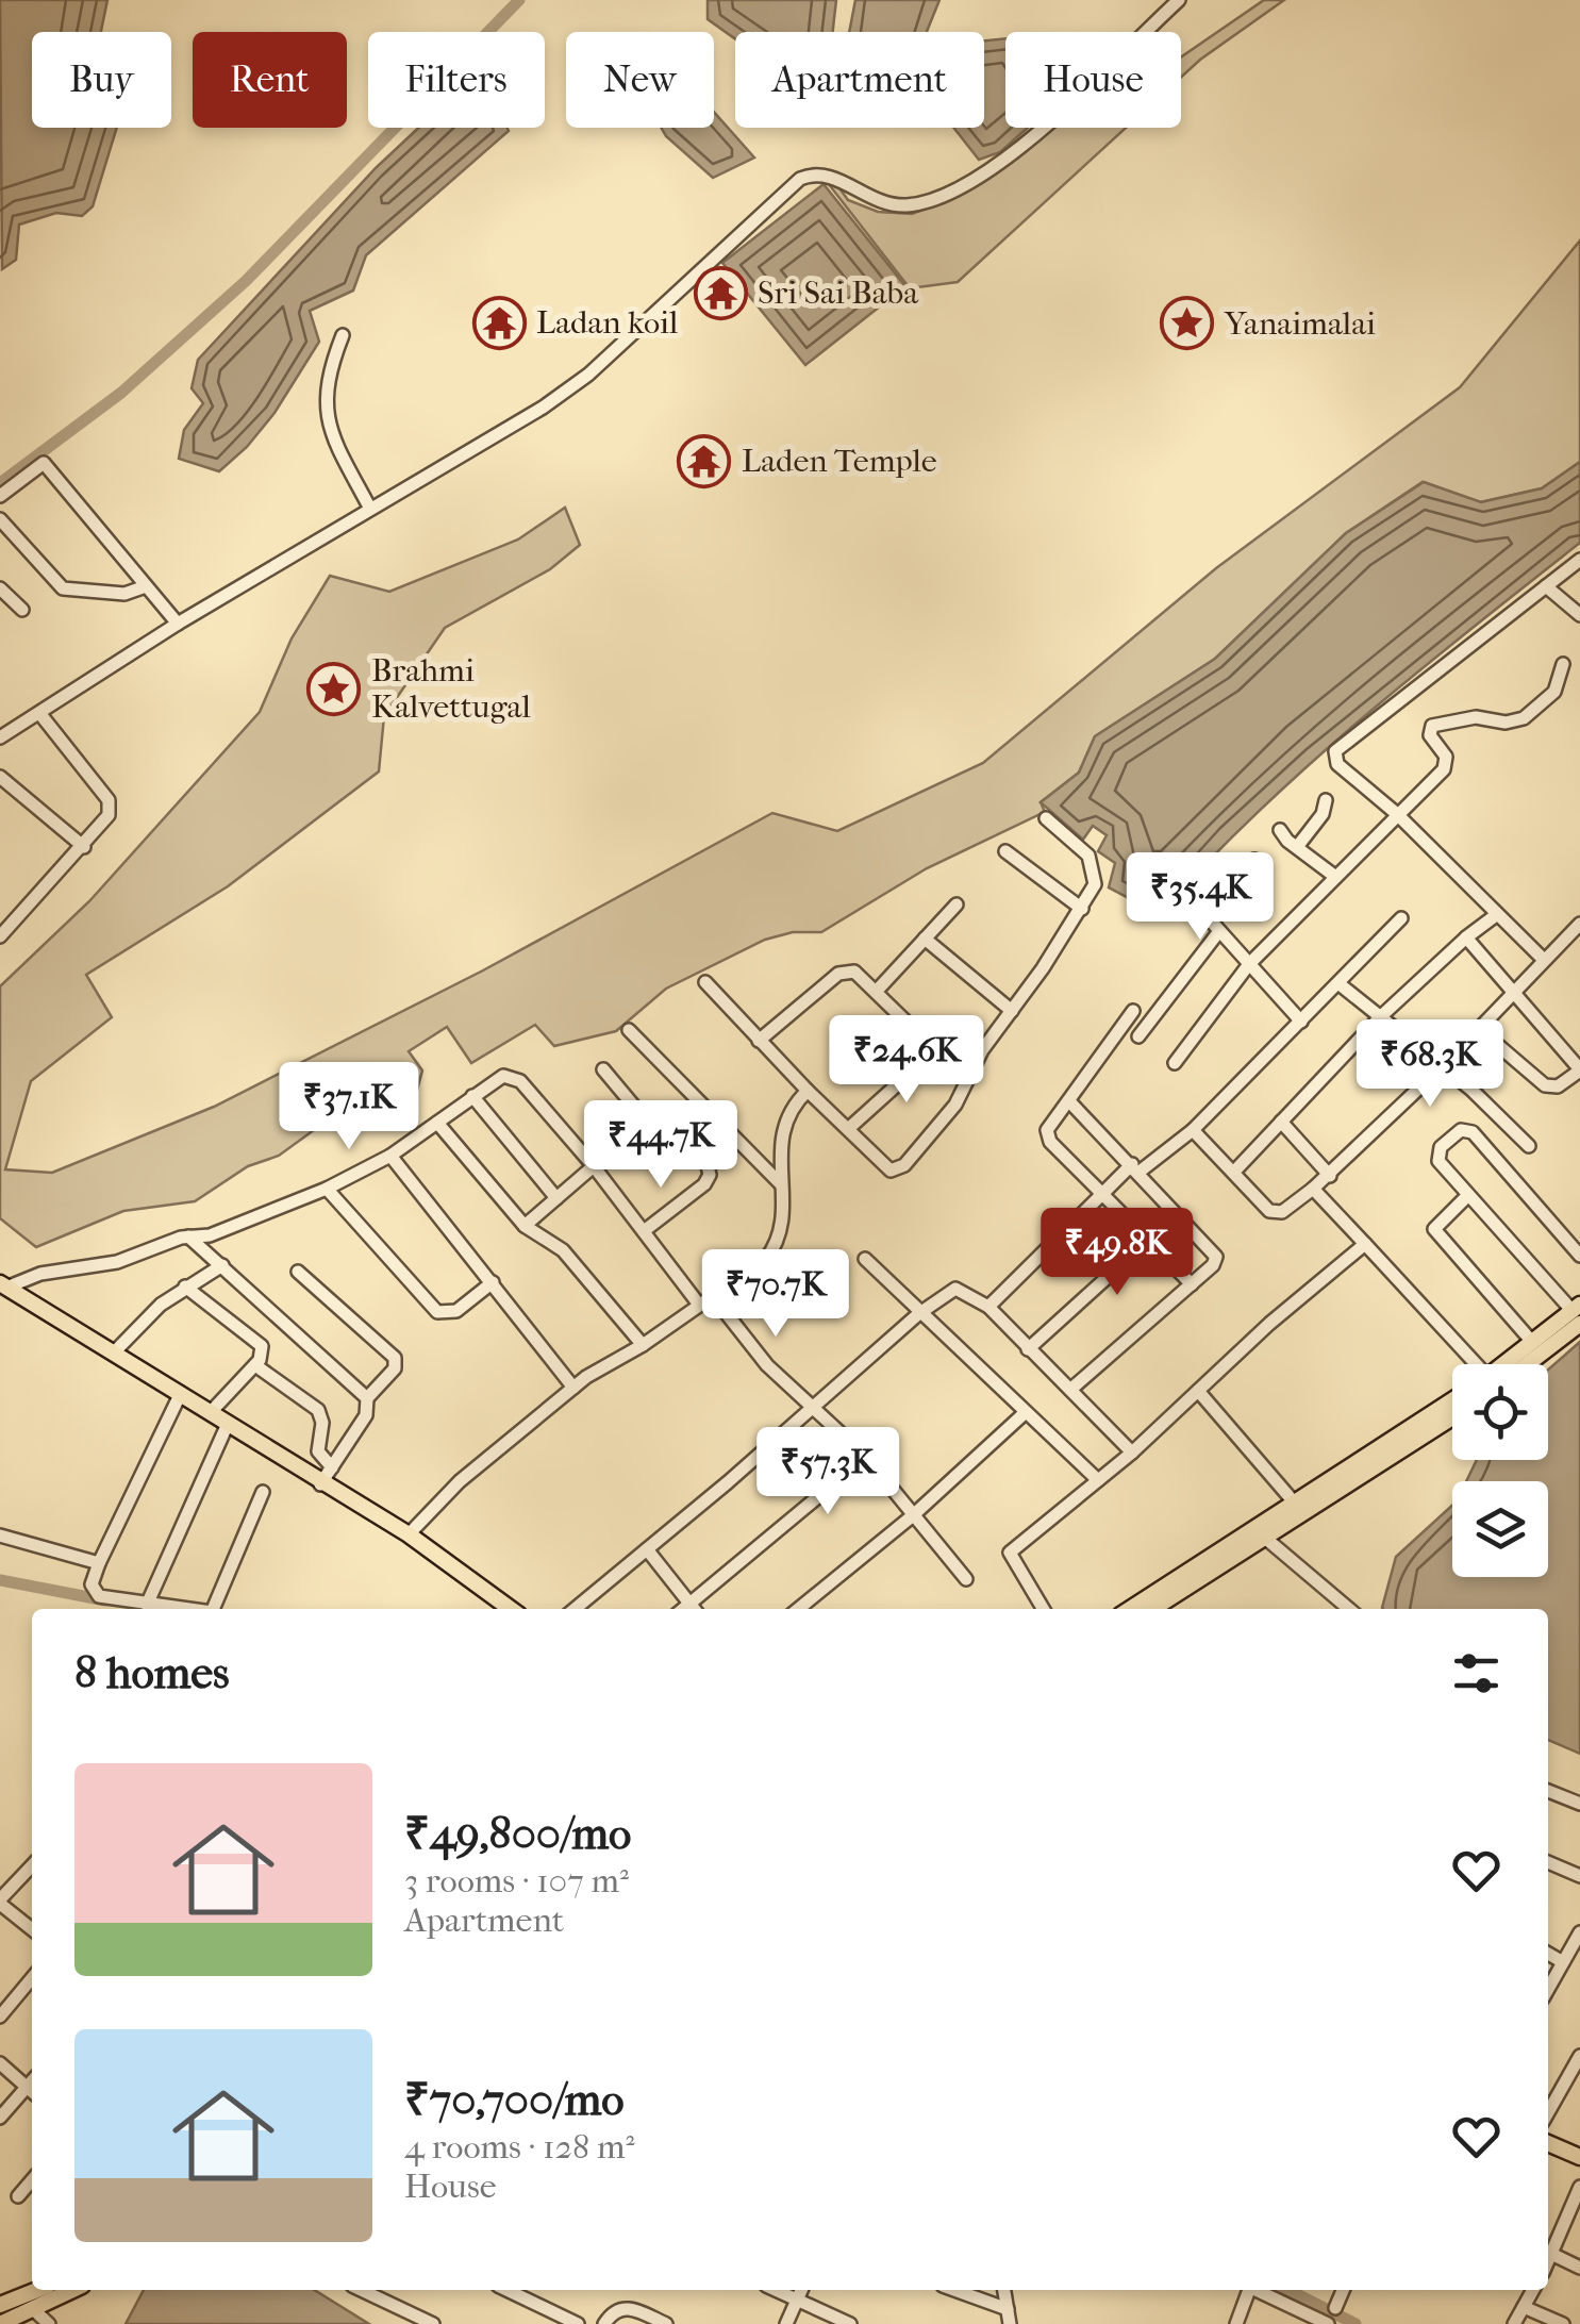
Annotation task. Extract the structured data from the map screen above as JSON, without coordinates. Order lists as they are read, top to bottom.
{
  "places": {
    "temple": ["Sri Sai Baba", "Ladan koil", "Laden Temple"],
    "place": ["Yanaimalai", "Brahmi Kalvettugal"]
  },
  "page": {
    "chip": [
      "Buy",
      "Rent",
      "Filters",
      "New",
      "Apartment",
      "House"
    ],
    "price": [
      "₹35.4K",
      "₹24.6K",
      "₹68.3K",
      "₹37.1K",
      "₹44.7K",
      "₹49.8K",
      "₹70.7K",
      "₹57.3K"
    ],
    "heading": "8 homes",
    "list": [
      {
        "name": "₹49,800/mo",
        "note": "3 rooms · 107 m² · Apartment"
      },
      {
        "name": "₹70,700/mo",
        "note": "4 rooms · 128 m² · House"
      }
    ]
  }
}
